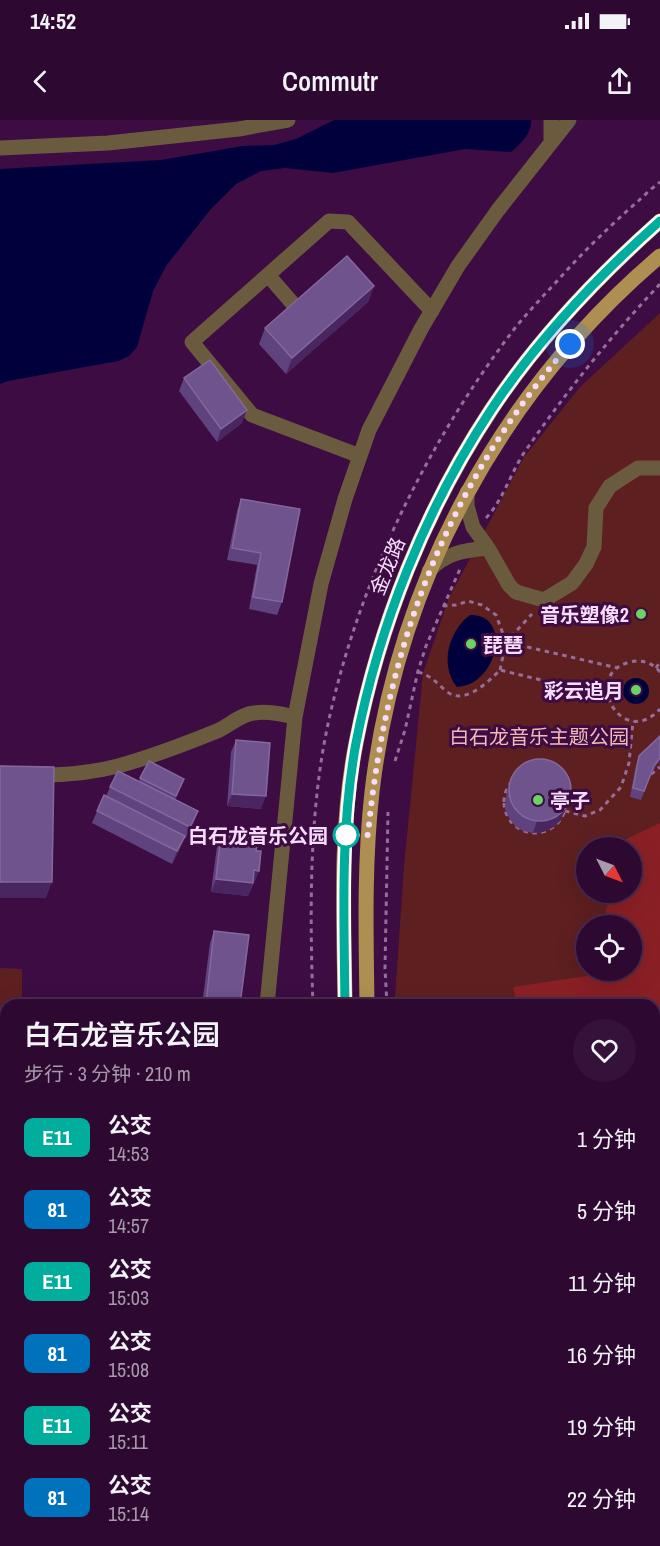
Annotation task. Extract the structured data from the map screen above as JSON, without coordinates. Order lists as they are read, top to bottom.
{
  "streets": {
    "main road": ["金龙路"]
  },
  "parks": ["白石龙音乐主题公园"],
  "places": [
    "音乐塑像2",
    "琵琶",
    "彩云追月",
    "亭子",
    "白石龙音乐公园"
  ],
  "lines": ["bus line E11"],
  "north": "bottom right",
  "page": {
    "status": "14:52",
    "header": "Commutr",
    "heading": ["白石龙音乐公园", "步行 · 3 分钟 · 210 m"],
    "list": [
      {
        "mark": "E11",
        "name": "公交",
        "note": "14:53",
        "value": "1 分钟"
      },
      {
        "mark": "81",
        "name": "公交",
        "note": "14:57",
        "value": "5 分钟"
      },
      {
        "mark": "E11",
        "name": "公交",
        "note": "15:03",
        "value": "11 分钟"
      },
      {
        "mark": "81",
        "name": "公交",
        "note": "15:08",
        "value": "16 分钟"
      },
      {
        "mark": "E11",
        "name": "公交",
        "note": "15:11",
        "value": "19 分钟"
      },
      {
        "mark": "81",
        "name": "公交",
        "note": "15:14",
        "value": "22 分钟"
      }
    ]
  }
}
